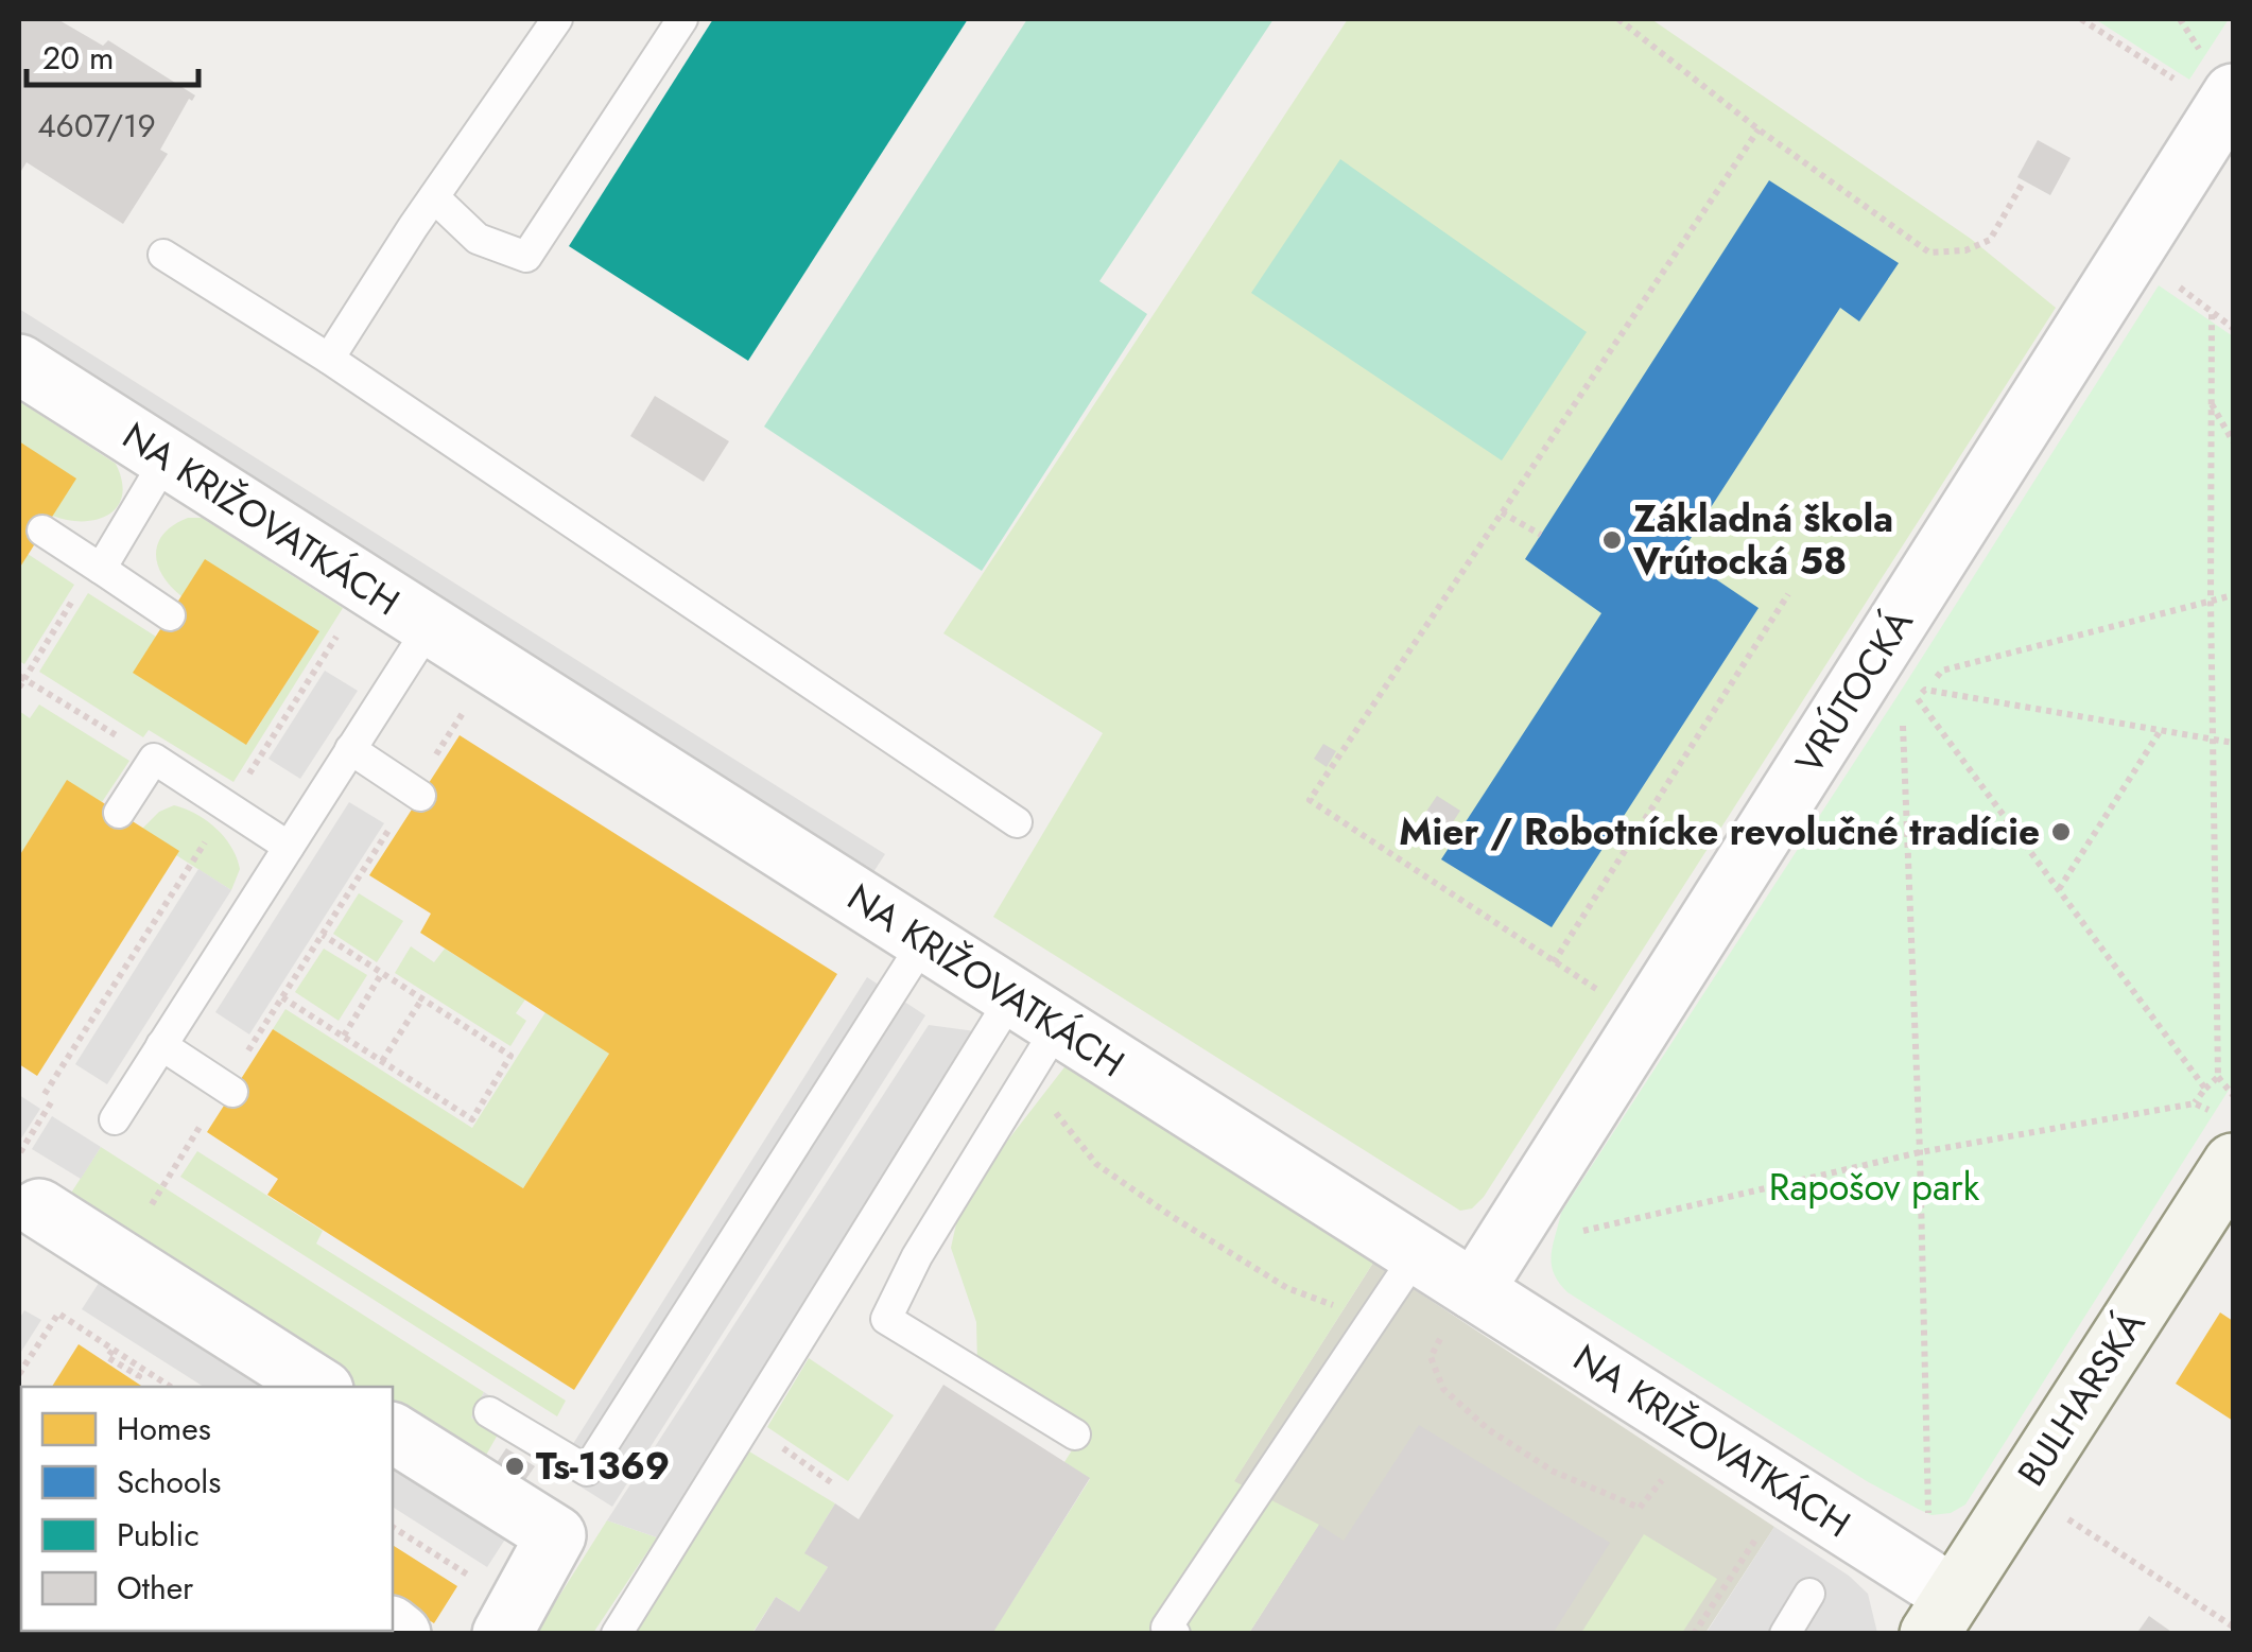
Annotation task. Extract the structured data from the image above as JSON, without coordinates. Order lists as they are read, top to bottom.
{
  "streets": {
    "street": ["NA KRIŽOVATKÁCH", "VRÚTOCKÁ", "BULHARSKÁ"]
  },
  "crossings": [
    ["NA KRIŽOVATKÁCH", "VRÚTOCKÁ"],
    ["NA KRIŽOVATKÁCH", "BULHARSKÁ"]
  ],
  "parks": ["Rapošov park"],
  "places": ["Základná škola Vrútocká 58", "Mier / Robotnícke revolučné tradície", "Ts-1369"],
  "house_numbers": ["4607/19"],
  "legend": [
    "Homes",
    "Schools",
    "Public",
    "Other"
  ],
  "scale_bar": "20 m"
}
